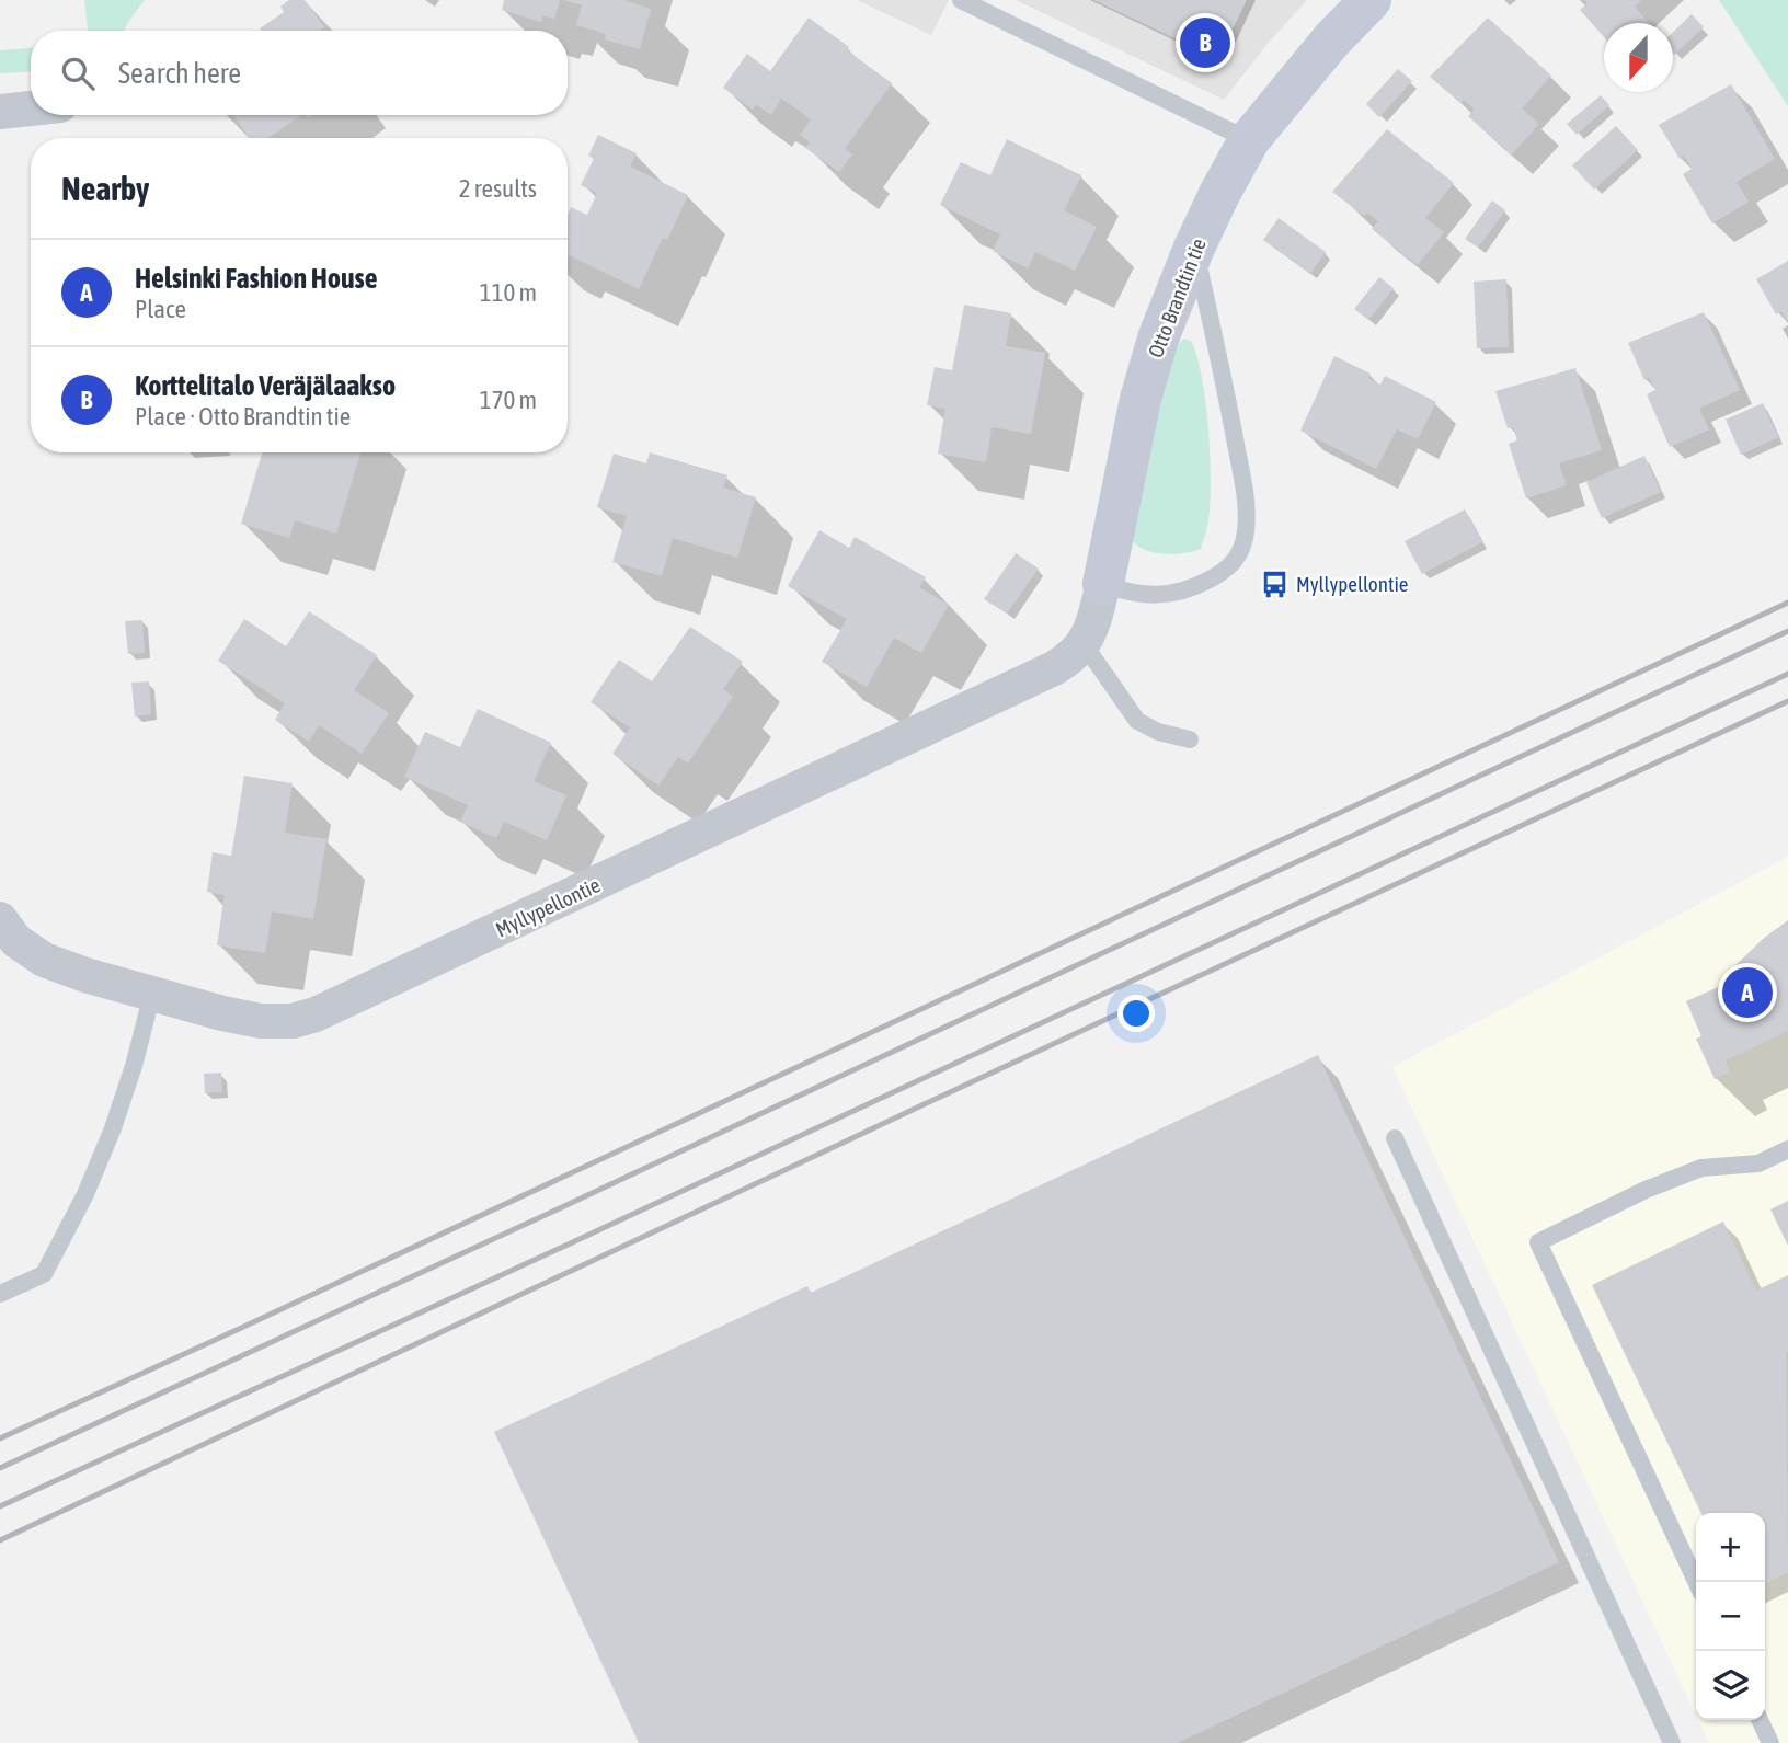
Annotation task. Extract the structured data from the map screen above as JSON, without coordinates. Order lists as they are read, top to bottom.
{
  "streets": {
    "street": ["Otto Brandtin tie", "Myllypellontie"]
  },
  "crossings": [
    ["Otto Brandtin tie", "Myllypellontie"]
  ],
  "places": {
    "bus stop": ["Myllypellontie"]
  },
  "north": "bottom",
  "page": {
    "pins": ["B", "A"],
    "search": "Search here",
    "heading": ["Nearby", "2 results"],
    "list": [
      {
        "mark": "A",
        "name": "Helsinki Fashion House",
        "note": "Place",
        "value": "110 m"
      },
      {
        "mark": "B",
        "name": "Korttelitalo Veräjälaakso",
        "note": "Place · Otto Brandtin tie",
        "value": "170 m"
      }
    ],
    "map_buttons": ["+", "−"]
  }
}
